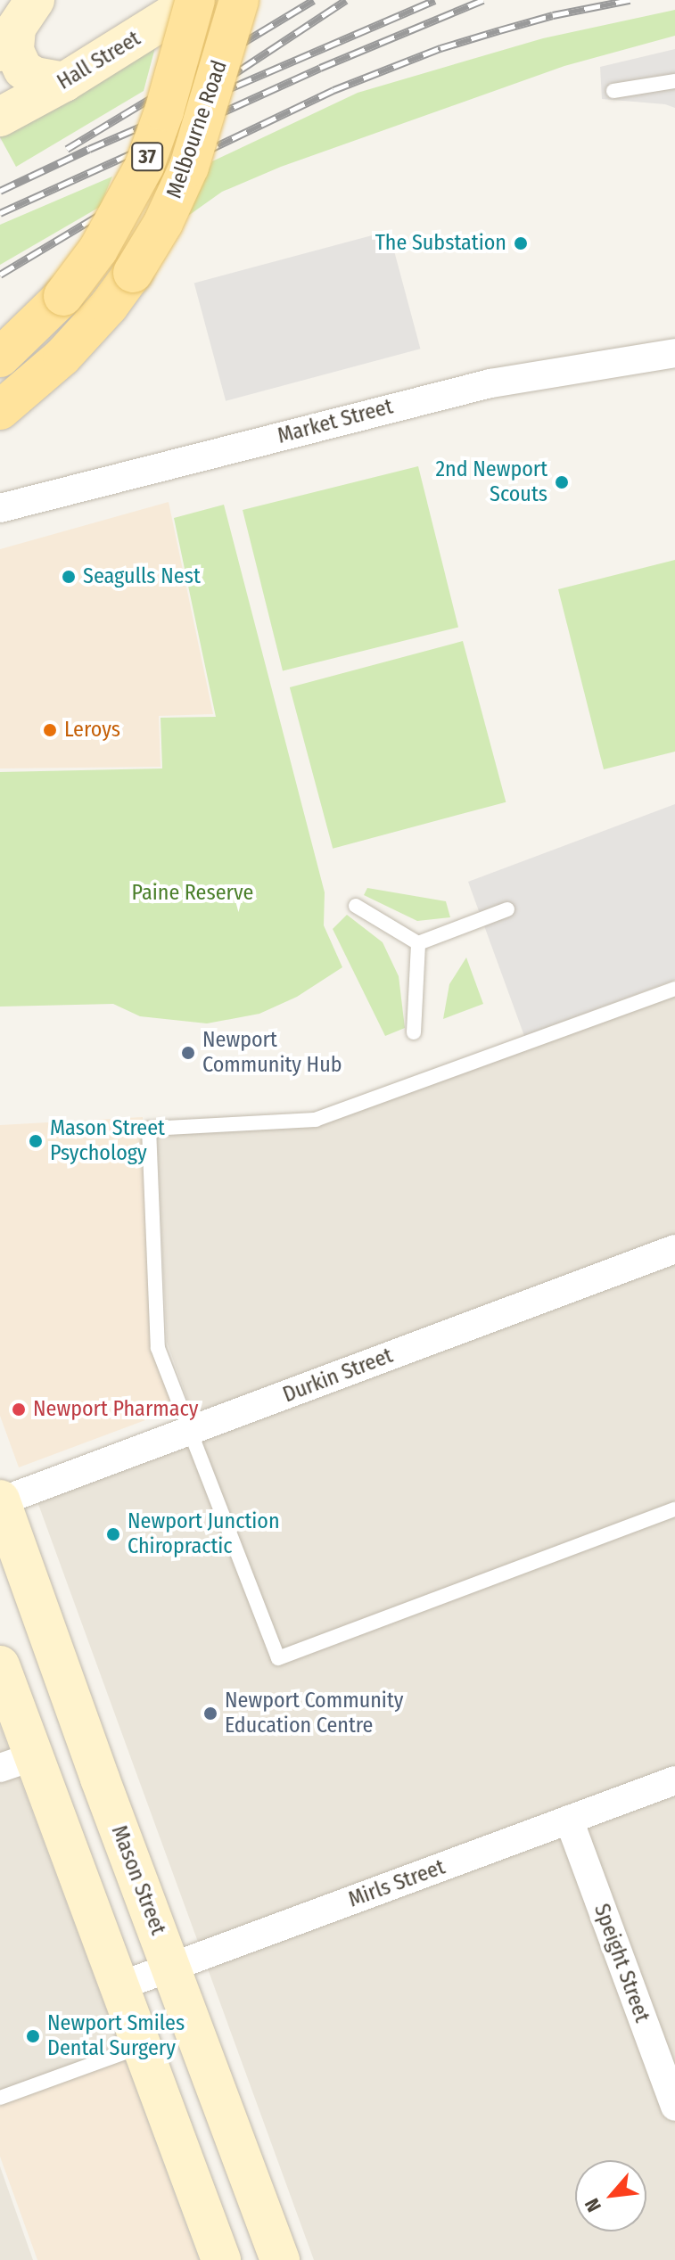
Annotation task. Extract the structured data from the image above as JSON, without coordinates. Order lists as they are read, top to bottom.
{
  "streets": {
    "main road": ["Melbourne Road", "37"],
    "street": [
      "Hall Street",
      "Market Street",
      "Durkin Street",
      "Mason Street",
      "Mirls Street",
      "Speight Street"
    ]
  },
  "crossings": [
    ["Hall Street", "Melbourne Road"],
    ["Durkin Street", "Mason Street"],
    ["Mason Street", "Mirls Street"],
    ["Mirls Street", "Speight Street"]
  ],
  "parks": ["Paine Reserve"],
  "places": [
    "The Substation",
    "2nd Newport Scouts",
    "Seagulls Nest",
    "Leroys",
    "Newport Community Hub",
    "Mason Street Psychology",
    "Newport Pharmacy",
    "Newport Junction Chiropractic",
    "Newport Community Education Centre",
    "Newport Smiles Dental Surgery"
  ],
  "north": "bottom left"
}
